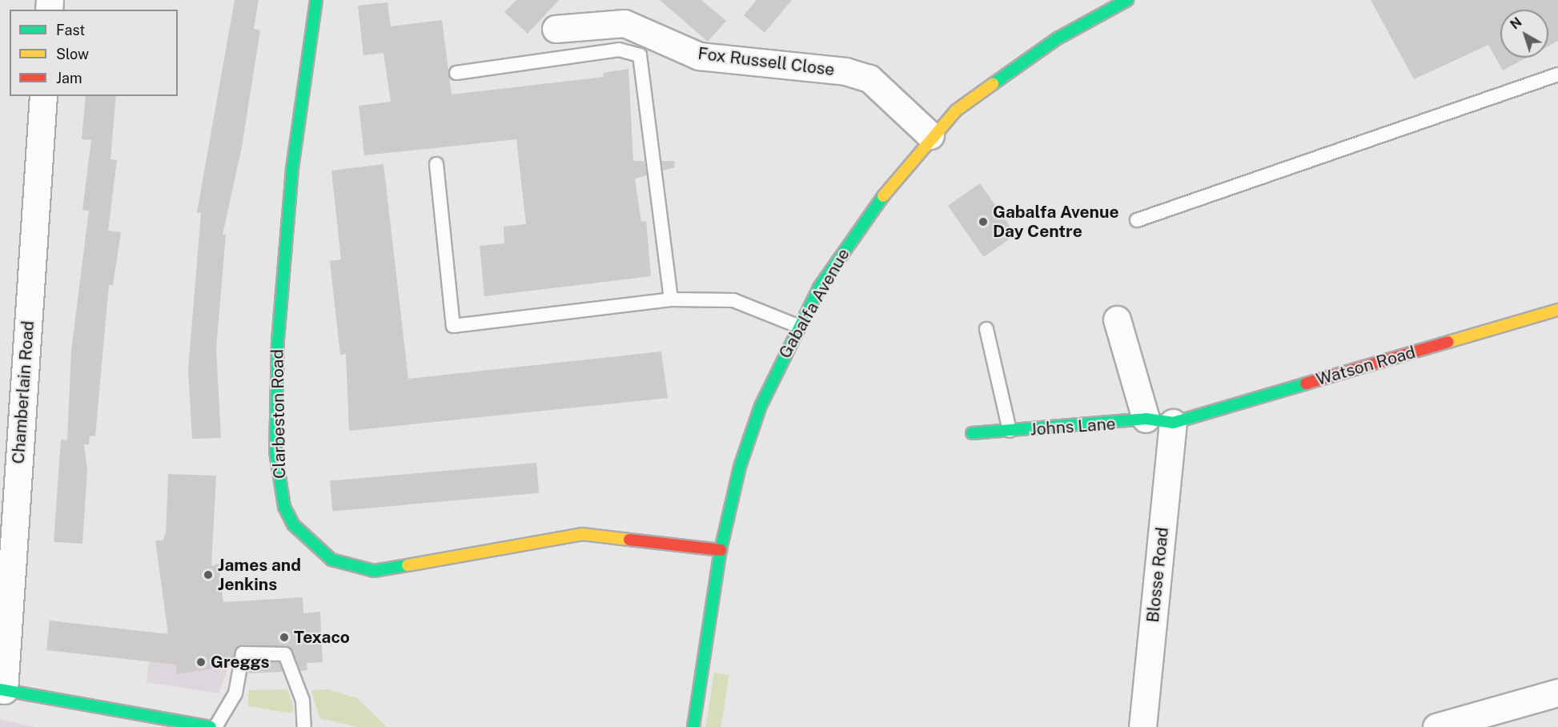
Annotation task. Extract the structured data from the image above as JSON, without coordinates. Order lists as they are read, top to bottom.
{
  "streets": {
    "street": [
      "Fox Russell Close",
      "Gabalfa Avenue",
      "Watson Road",
      "Chamberlain Road",
      "Clarbeston Road",
      "Johns Lane",
      "Blosse Road"
    ]
  },
  "crossings": [
    ["Fox Russell Close", "Gabalfa Avenue"],
    ["Gabalfa Avenue", "Clarbeston Road"],
    ["Watson Road", "Johns Lane"],
    ["Watson Road", "Blosse Road"],
    ["Johns Lane", "Blosse Road"]
  ],
  "places": [
    "Gabalfa Avenue Day Centre",
    "James and Jenkins",
    "Texaco",
    "Greggs"
  ],
  "legend": ["Fast", "Slow", "Jam"],
  "north": "top left"
}
